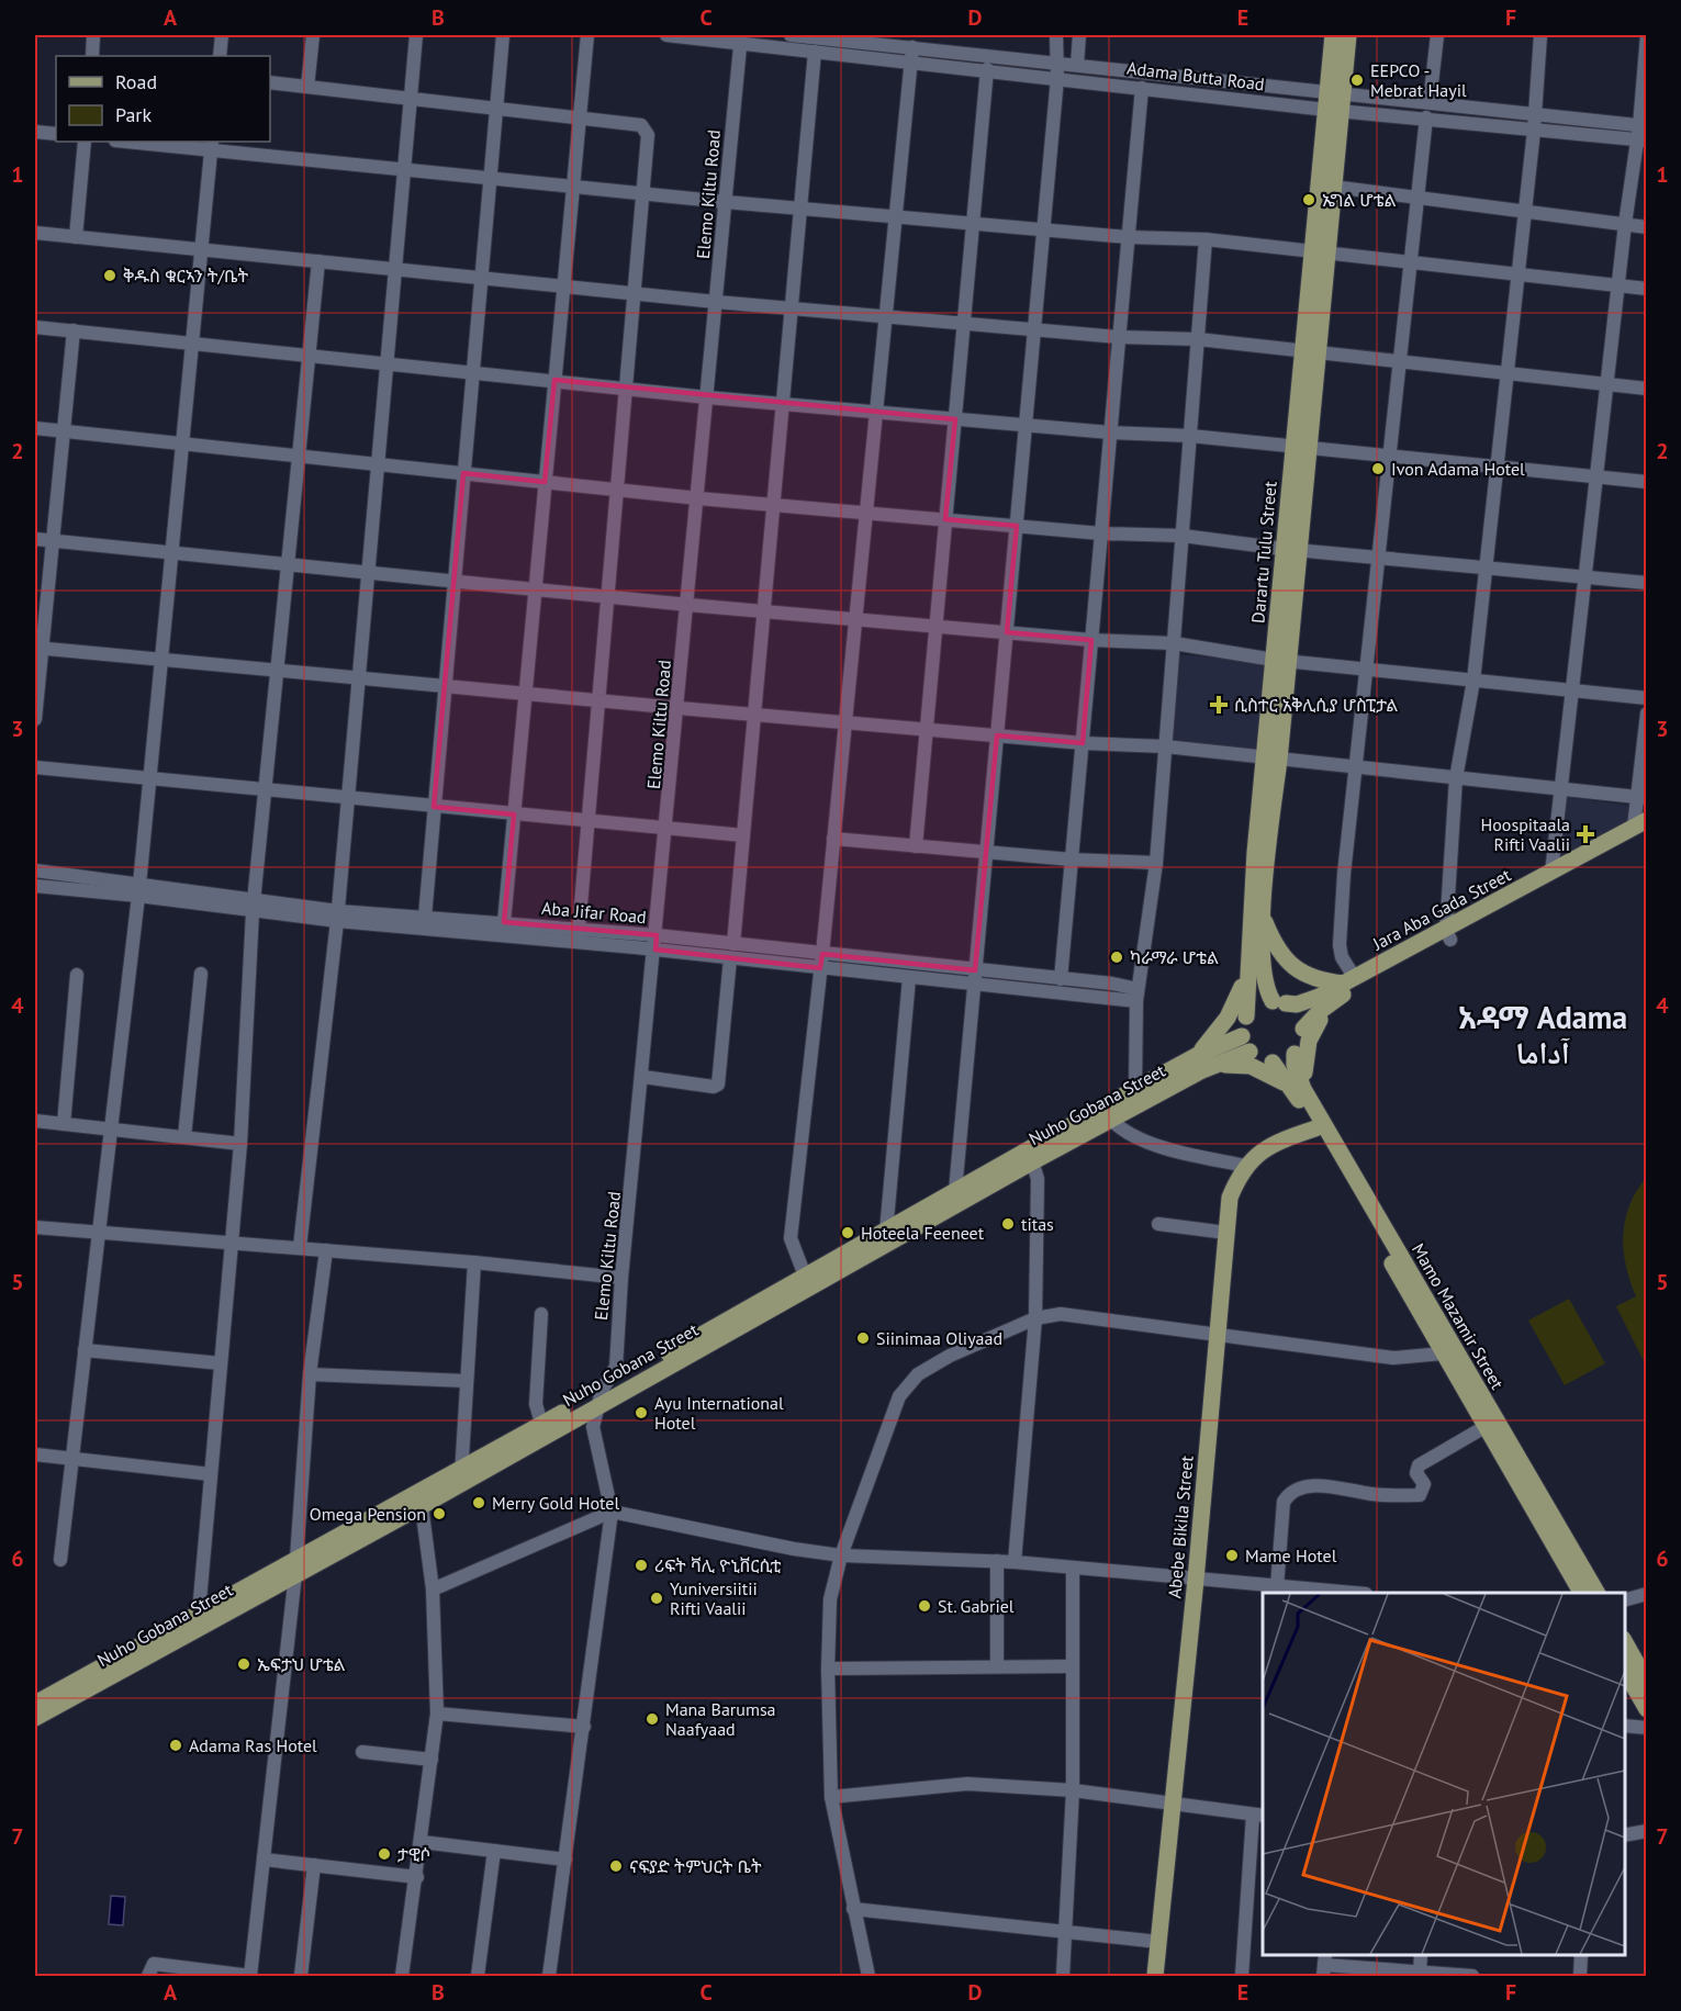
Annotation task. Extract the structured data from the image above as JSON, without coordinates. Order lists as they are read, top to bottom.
{
  "streets": {
    "main road": [
      "Darartu Tulu Street",
      "Jara Aba Gada Street",
      "Nuho Gobana Street",
      "Mamo Mazamir Street",
      "Abebe Bikila Street"
    ],
    "street": ["Adama Butta Road", "Elemo Kiltu Road", "Aba Jifar Road"]
  },
  "crossings": [
    ["Adama Butta Road", "Elemo Kiltu Road"],
    ["Adama Butta Road", "Darartu Tulu Street"],
    ["Elemo Kiltu Road", "Aba Jifar Road"],
    ["Elemo Kiltu Road", "Nuho Gobana Street"],
    ["Darartu Tulu Street", "Jara Aba Gada Street"],
    ["Darartu Tulu Street", "Nuho Gobana Street"],
    ["Darartu Tulu Street", "Mamo Mazamir Street"],
    ["Jara Aba Gada Street", "Nuho Gobana Street"],
    ["Jara Aba Gada Street", "Mamo Mazamir Street"],
    ["Nuho Gobana Street", "Mamo Mazamir Street"],
    ["Mamo Mazamir Street", "Abebe Bikila Street"]
  ],
  "districts": ["አዳማ Adama آداما"],
  "places": {
    "other": [
      "EEPCO - Mebrat Hayil",
      "ኤግል ሆቴል",
      "ቅዱስ ቁርኣን ት/ቤት",
      "Ivon Adama Hotel",
      "ካራማራ ሆቴል",
      "titas",
      "Hoteela Feeneet",
      "Siinimaa Oliyaad",
      "Ayu International Hotel",
      "Merry Gold Hotel",
      "Omega Pension",
      "Mame Hotel",
      "ሪፍት ቫሊ ዮኒቨርሲቲ",
      "Yuniversiitii Rifti Vaalii",
      "St. Gabriel",
      "ኤፍታህ ሆቴል",
      "Mana Barumsa Naafyaad",
      "Adama Ras Hotel",
      "ታዊሶ",
      "ናፍያድ ትምህርት ቤት"
    ],
    "health": ["ሲስተር አቅሊሲያ ሆስፒታል", "Hoospitaala Rifti Vaalii"]
  },
  "legend": ["Road", "Park"],
  "grid": {
    "columns": [
      "A",
      "B",
      "C",
      "D",
      "E",
      "F"
    ],
    "rows": [
      "1",
      "2",
      "3",
      "4",
      "5",
      "6",
      "7"
    ]
  }
}
